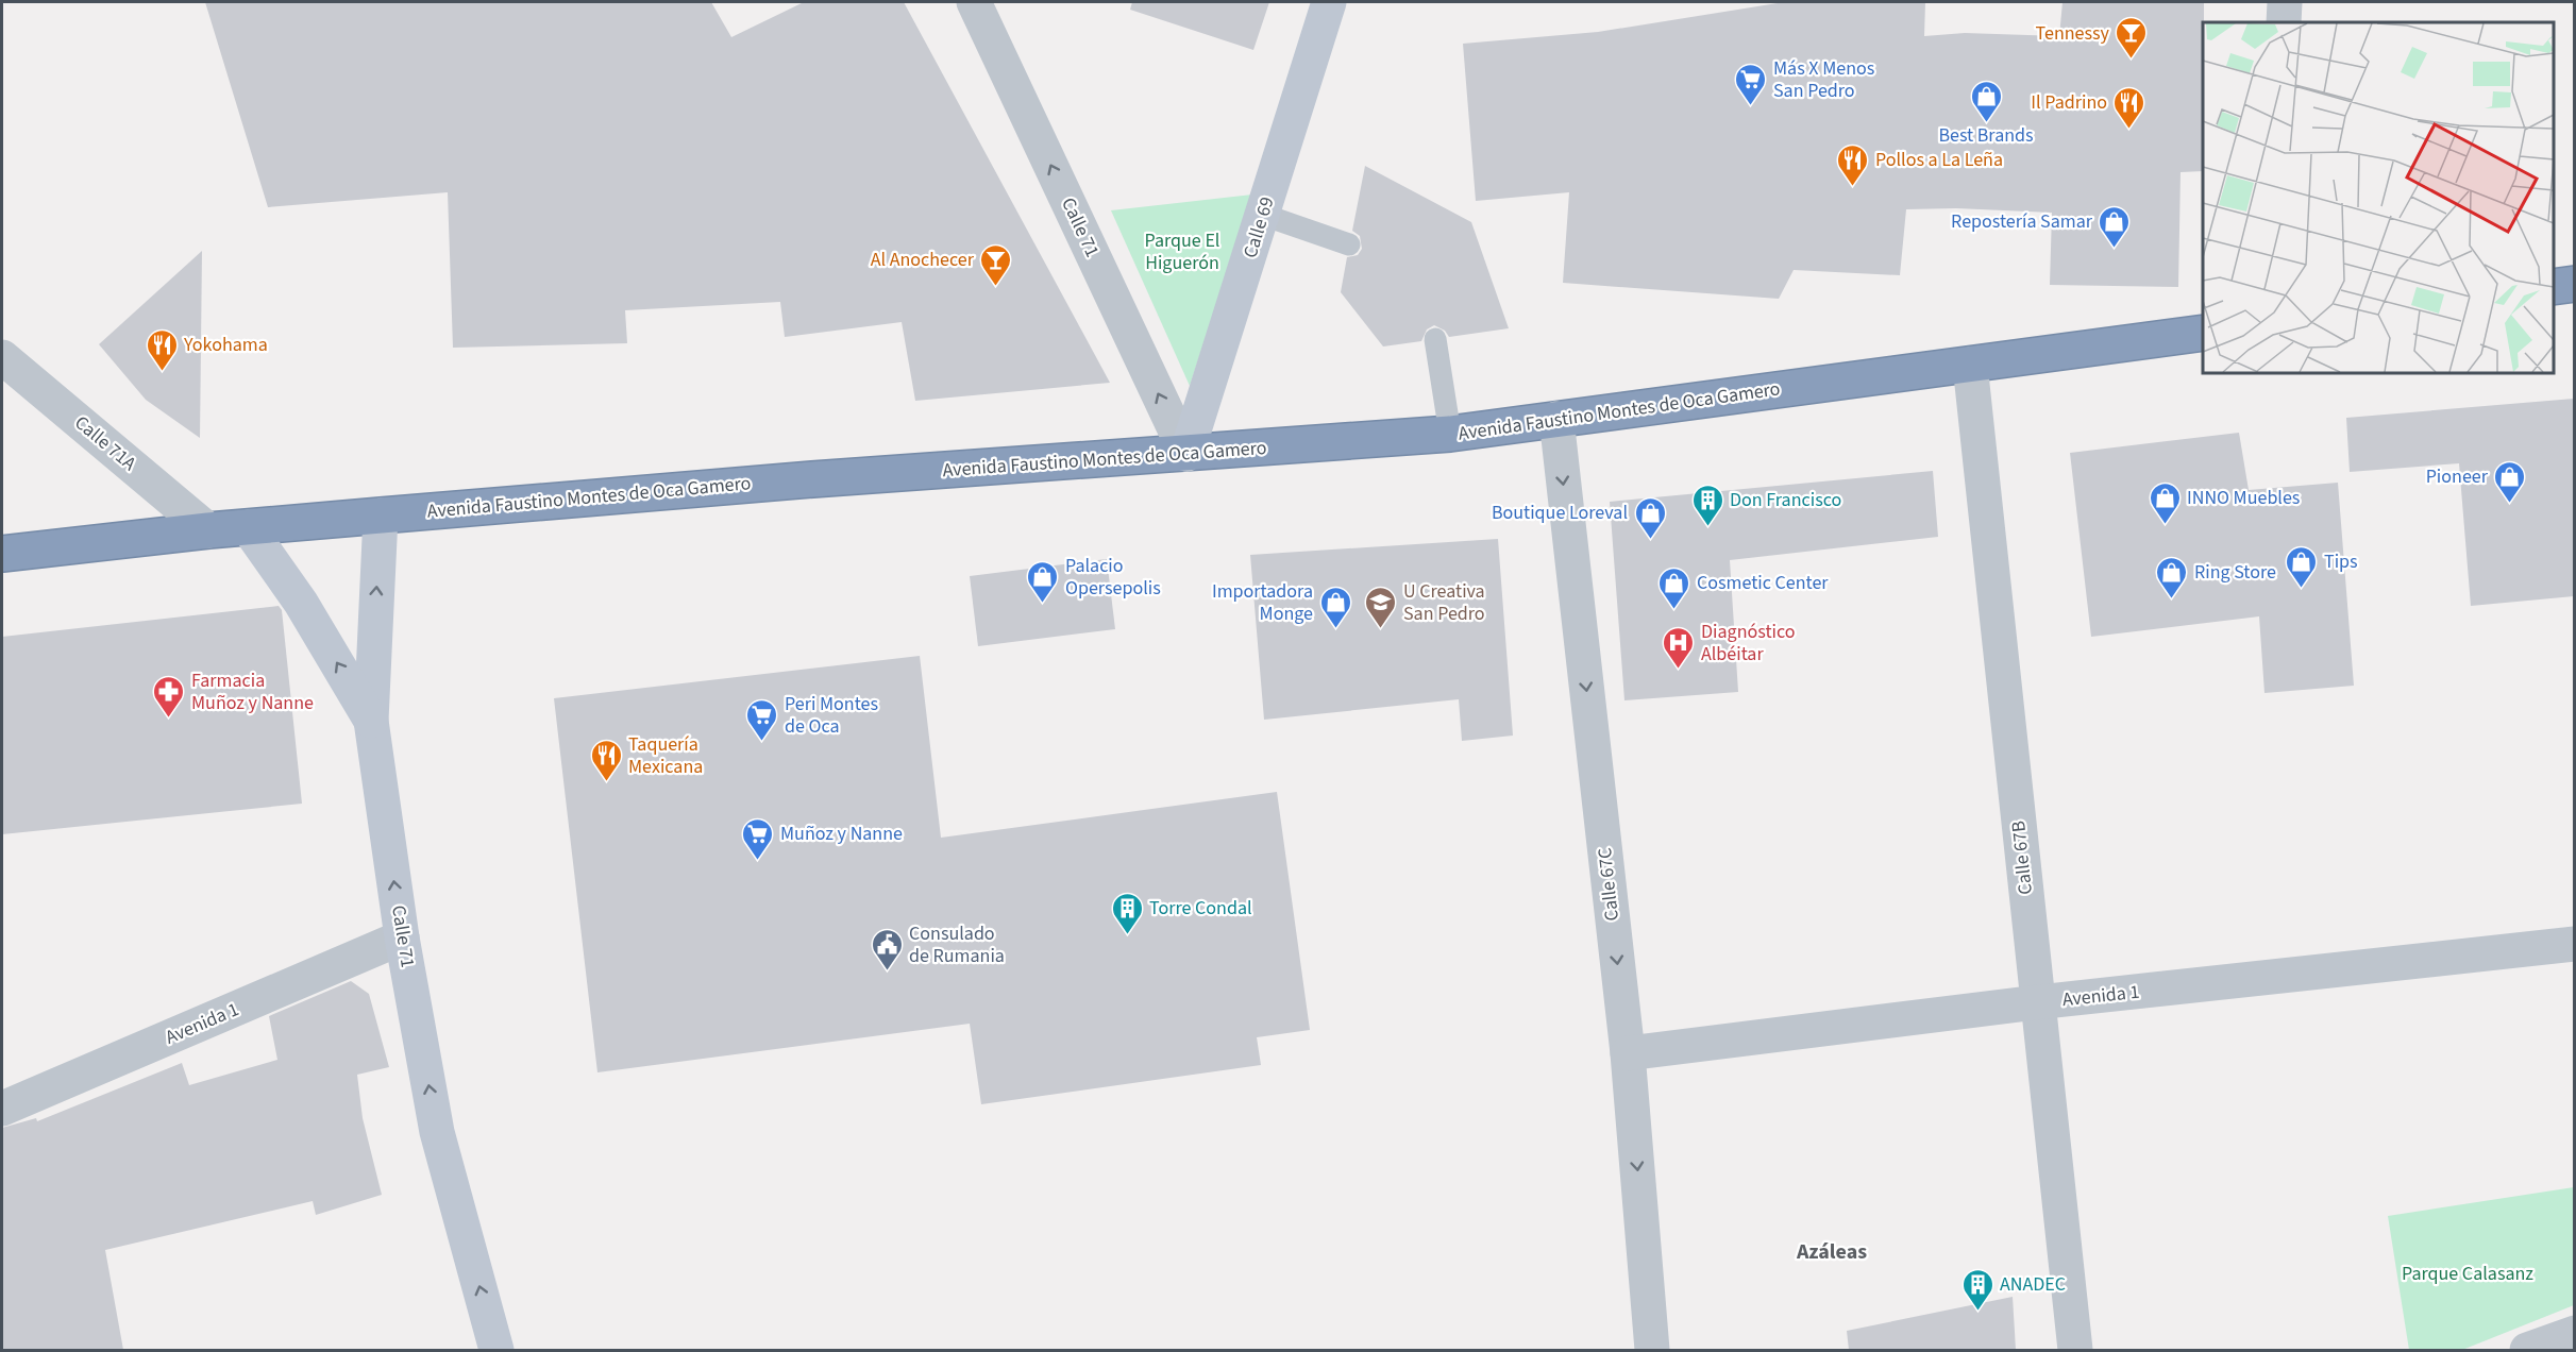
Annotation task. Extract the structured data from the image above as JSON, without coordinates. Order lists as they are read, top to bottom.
{
  "streets": {
    "highway": ["Avenida Faustino Montes de Oca Gamero"],
    "main road": ["Calle 71", "Calle 69"],
    "street": [
      "Calle 71A",
      "Calle 67B",
      "Calle 67C",
      "Avenida 1"
    ]
  },
  "crossings": [
    ["Calle 71", "Calle 69"],
    ["Calle 71", "Avenida Faustino Montes de Oca Gamero"],
    ["Calle 71", "Avenida 1"],
    ["Calle 69", "Avenida Faustino Montes de Oca Gamero"],
    ["Avenida Faustino Montes de Oca Gamero", "Calle 71A"],
    ["Avenida Faustino Montes de Oca Gamero", "Calle 67B"],
    ["Avenida Faustino Montes de Oca Gamero", "Calle 67C"],
    ["Calle 67B", "Avenida 1"],
    ["Calle 67C", "Avenida 1"]
  ],
  "one_way": ["Calle 71", "Calle 67C"],
  "districts": ["Azáleas"],
  "parks": ["Parque El Higuerón", "Parque Calasanz"],
  "places": {
    "bar": ["Tennessy", "Al Anochecer"],
    "supermarket": ["Más X Menos San Pedro", "Peri Montes de Oca", "Muñoz y Nanne"],
    "shop": [
      "Best Brands",
      "Repostería Samar",
      "Pioneer",
      "INNO Muebles",
      "Boutique Loreval",
      "Tips",
      "Ring Store",
      "Palacio Opersepolis",
      "Cosmetic Center",
      "Importadora Monge"
    ],
    "restaurant": [
      "Il Padrino",
      "Pollos a La Leña",
      "Yokohama",
      "Taquería Mexicana"
    ],
    "building": ["Don Francisco", "Torre Condal", "ANADEC"],
    "school or university": ["U Creativa San Pedro"],
    "hospital": ["Diagnóstico Albéitar"],
    "pharmacy": ["Farmacia Muñoz y Nanne"],
    "public building": ["Consulado de Rumania"]
  }
}
